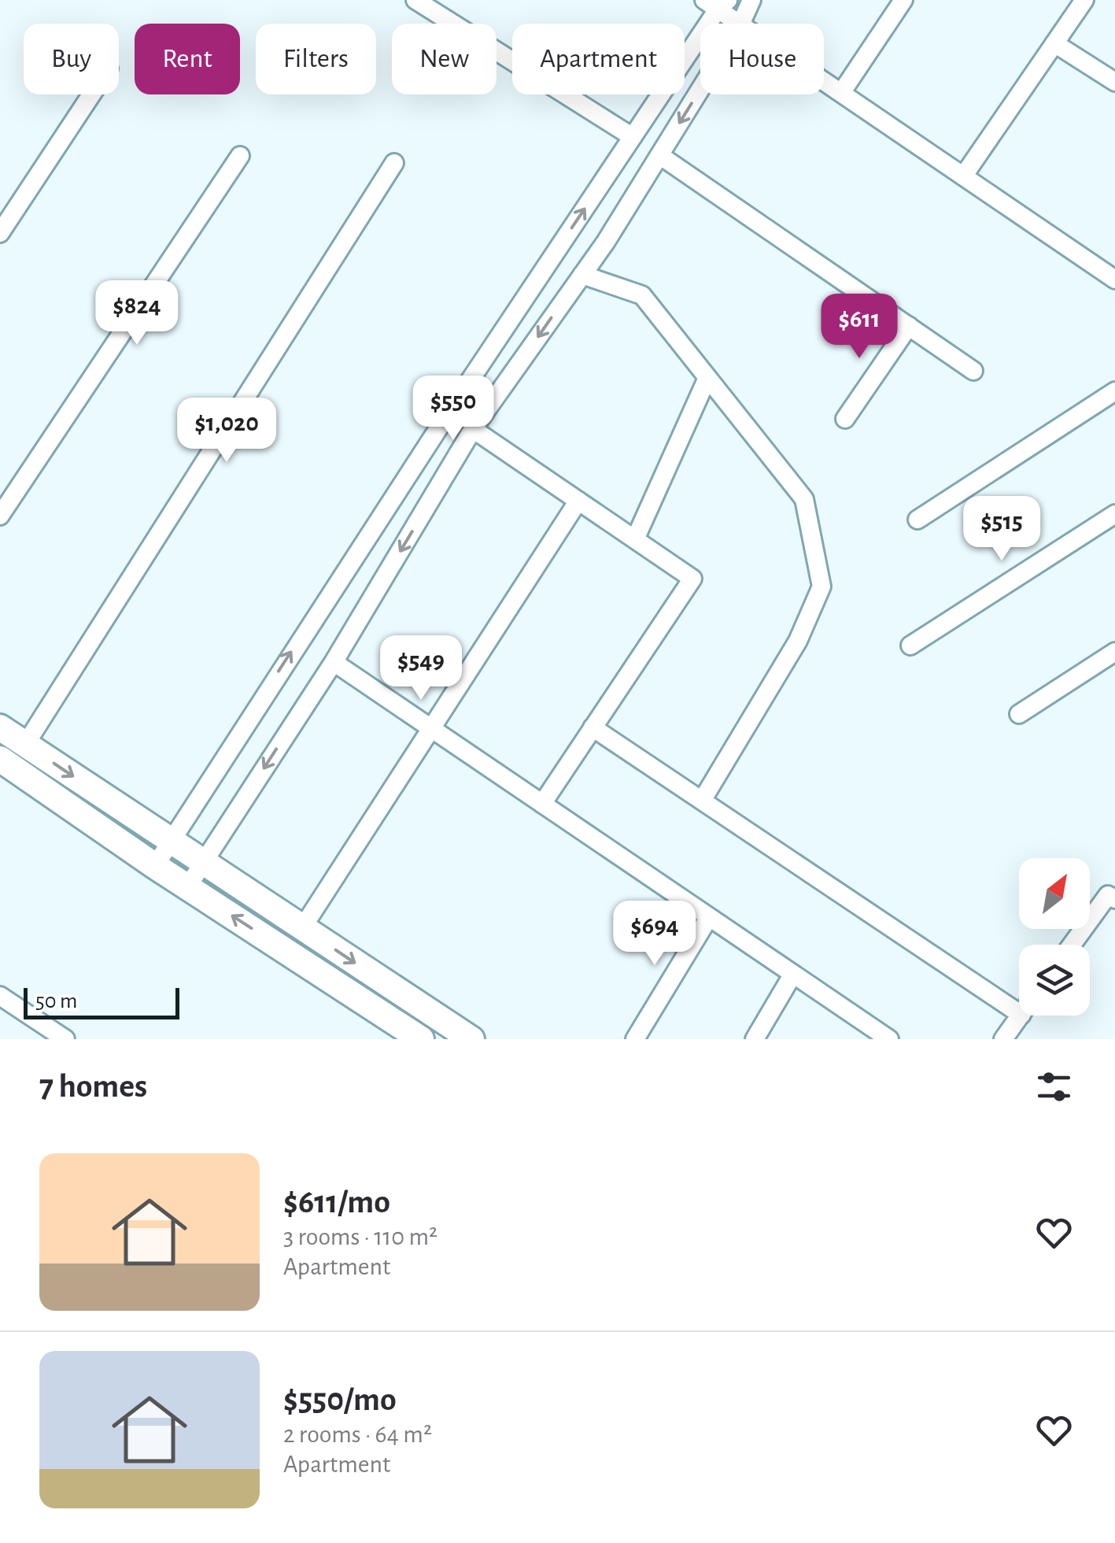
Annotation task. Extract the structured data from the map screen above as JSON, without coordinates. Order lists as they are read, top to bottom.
{
  "scale_bar": "50 m",
  "north": "top right",
  "page": {
    "chip": [
      "Buy",
      "Rent",
      "Filters",
      "New",
      "Apartment",
      "House"
    ],
    "price": [
      "$824",
      "$611",
      "$550",
      "$1,020",
      "$515",
      "$549",
      "$694"
    ],
    "scale": "50 m",
    "heading": "7 homes",
    "list": [
      {
        "name": "$611/mo",
        "note": "3 rooms · 110 m² · Apartment"
      },
      {
        "name": "$550/mo",
        "note": "2 rooms · 64 m² · Apartment"
      }
    ]
  }
}
